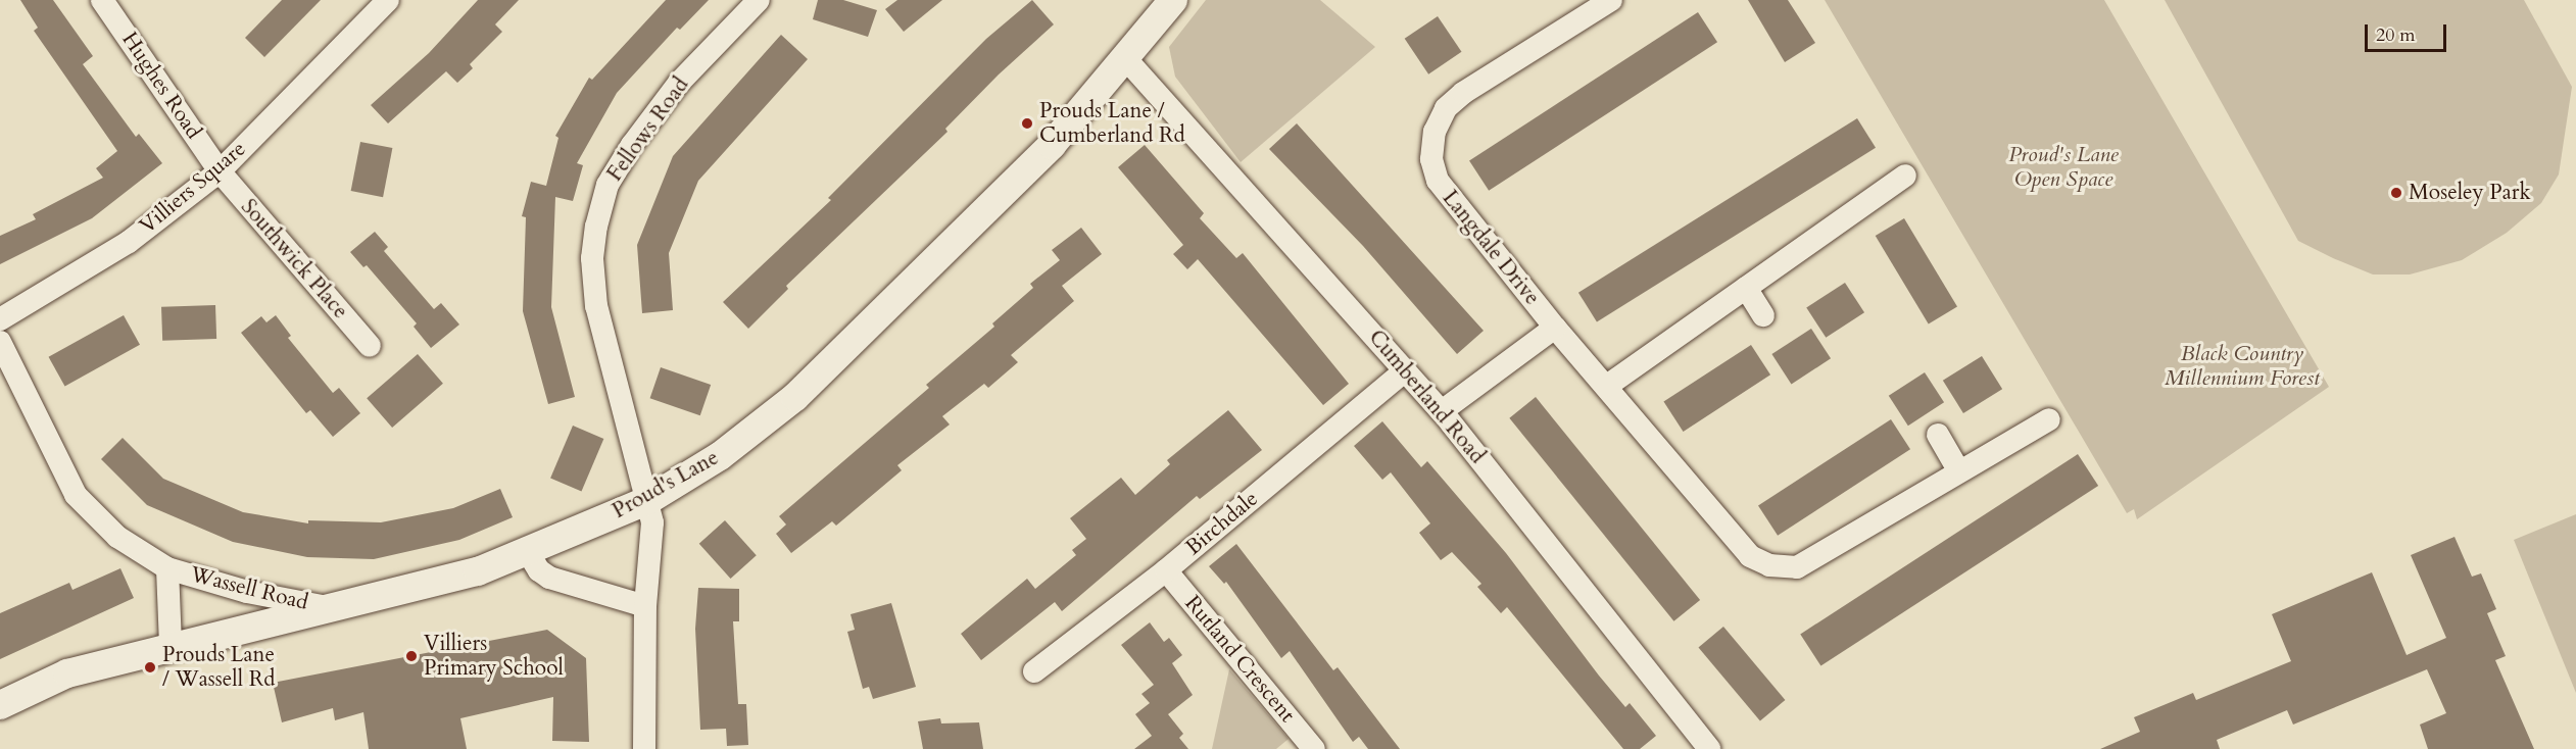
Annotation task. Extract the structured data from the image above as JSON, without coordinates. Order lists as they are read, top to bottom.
{
  "streets": {
    "street": [
      "Hughes Road",
      "Fellows Road",
      "Villiers Square",
      "Langdale Drive",
      "Southwick Place",
      "Cumberland Road",
      "Proud's Lane",
      "Birchdale",
      "Wassell Road",
      "Rutland Crescent"
    ]
  },
  "crossings": [
    ["Hughes Road", "Villiers Square"],
    ["Hughes Road", "Southwick Place"],
    ["Fellows Road", "Proud's Lane"],
    ["Villiers Square", "Southwick Place"],
    ["Langdale Drive", "Cumberland Road"],
    ["Cumberland Road", "Proud's Lane"],
    ["Cumberland Road", "Birchdale"],
    ["Proud's Lane", "Wassell Road"],
    ["Birchdale", "Rutland Crescent"]
  ],
  "parks": ["Proud's Lane Open Space", "Black Country Millennium Forest"],
  "places": [
    "Prouds Lane / Cumberland Rd",
    "Moseley Park",
    "Villiers Primary School",
    "Prouds Lane / Wassell Rd"
  ],
  "scale_bar": "20 m"
}
